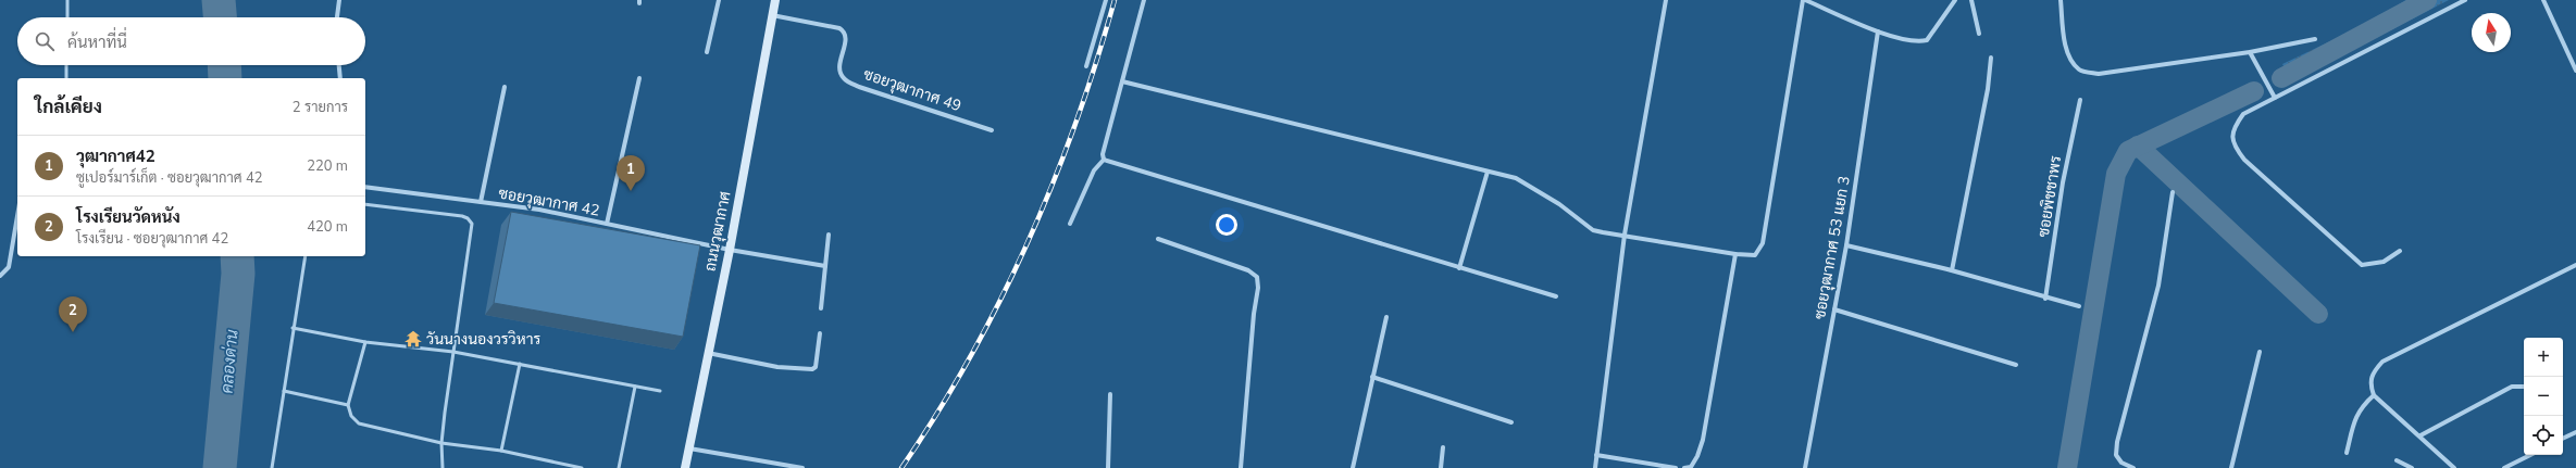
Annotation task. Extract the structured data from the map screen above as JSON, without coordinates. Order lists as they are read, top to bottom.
{
  "streets": {
    "main road": ["ถนนวุฒากาศ"],
    "street": [
      "ซอยวุฒากาศ 49",
      "ซอยพิชชาพร",
      "ซอยวุฒากาศ 42",
      "ซอยวุฒากาศ 53 แยก 3"
    ]
  },
  "crossings": [
    ["ซอยวุฒากาศ 49", "ถนนวุฒากาศ"],
    ["ซอยวุฒากาศ 42", "ถนนวุฒากาศ"]
  ],
  "water": ["คลองด่าน"],
  "places": {
    "temple": ["วันนางนองวรวิหาร"]
  },
  "north": "top",
  "page": {
    "search": "ค้นหาที่นี่",
    "heading": ["ใกล้เคียง", "2 รายการ"],
    "list": [
      {
        "mark": "1",
        "name": "วุฒากาศ42",
        "note": "ซูเปอร์มาร์เก็ต · ซอยวุฒากาศ 42",
        "value": "220 m"
      },
      {
        "mark": "2",
        "name": "โรงเรียนวัดหนัง",
        "note": "โรงเรียน · ซอยวุฒากาศ 42",
        "value": "420 m"
      }
    ],
    "pins": ["1", "2"],
    "map_buttons": ["+", "−"]
  }
}
